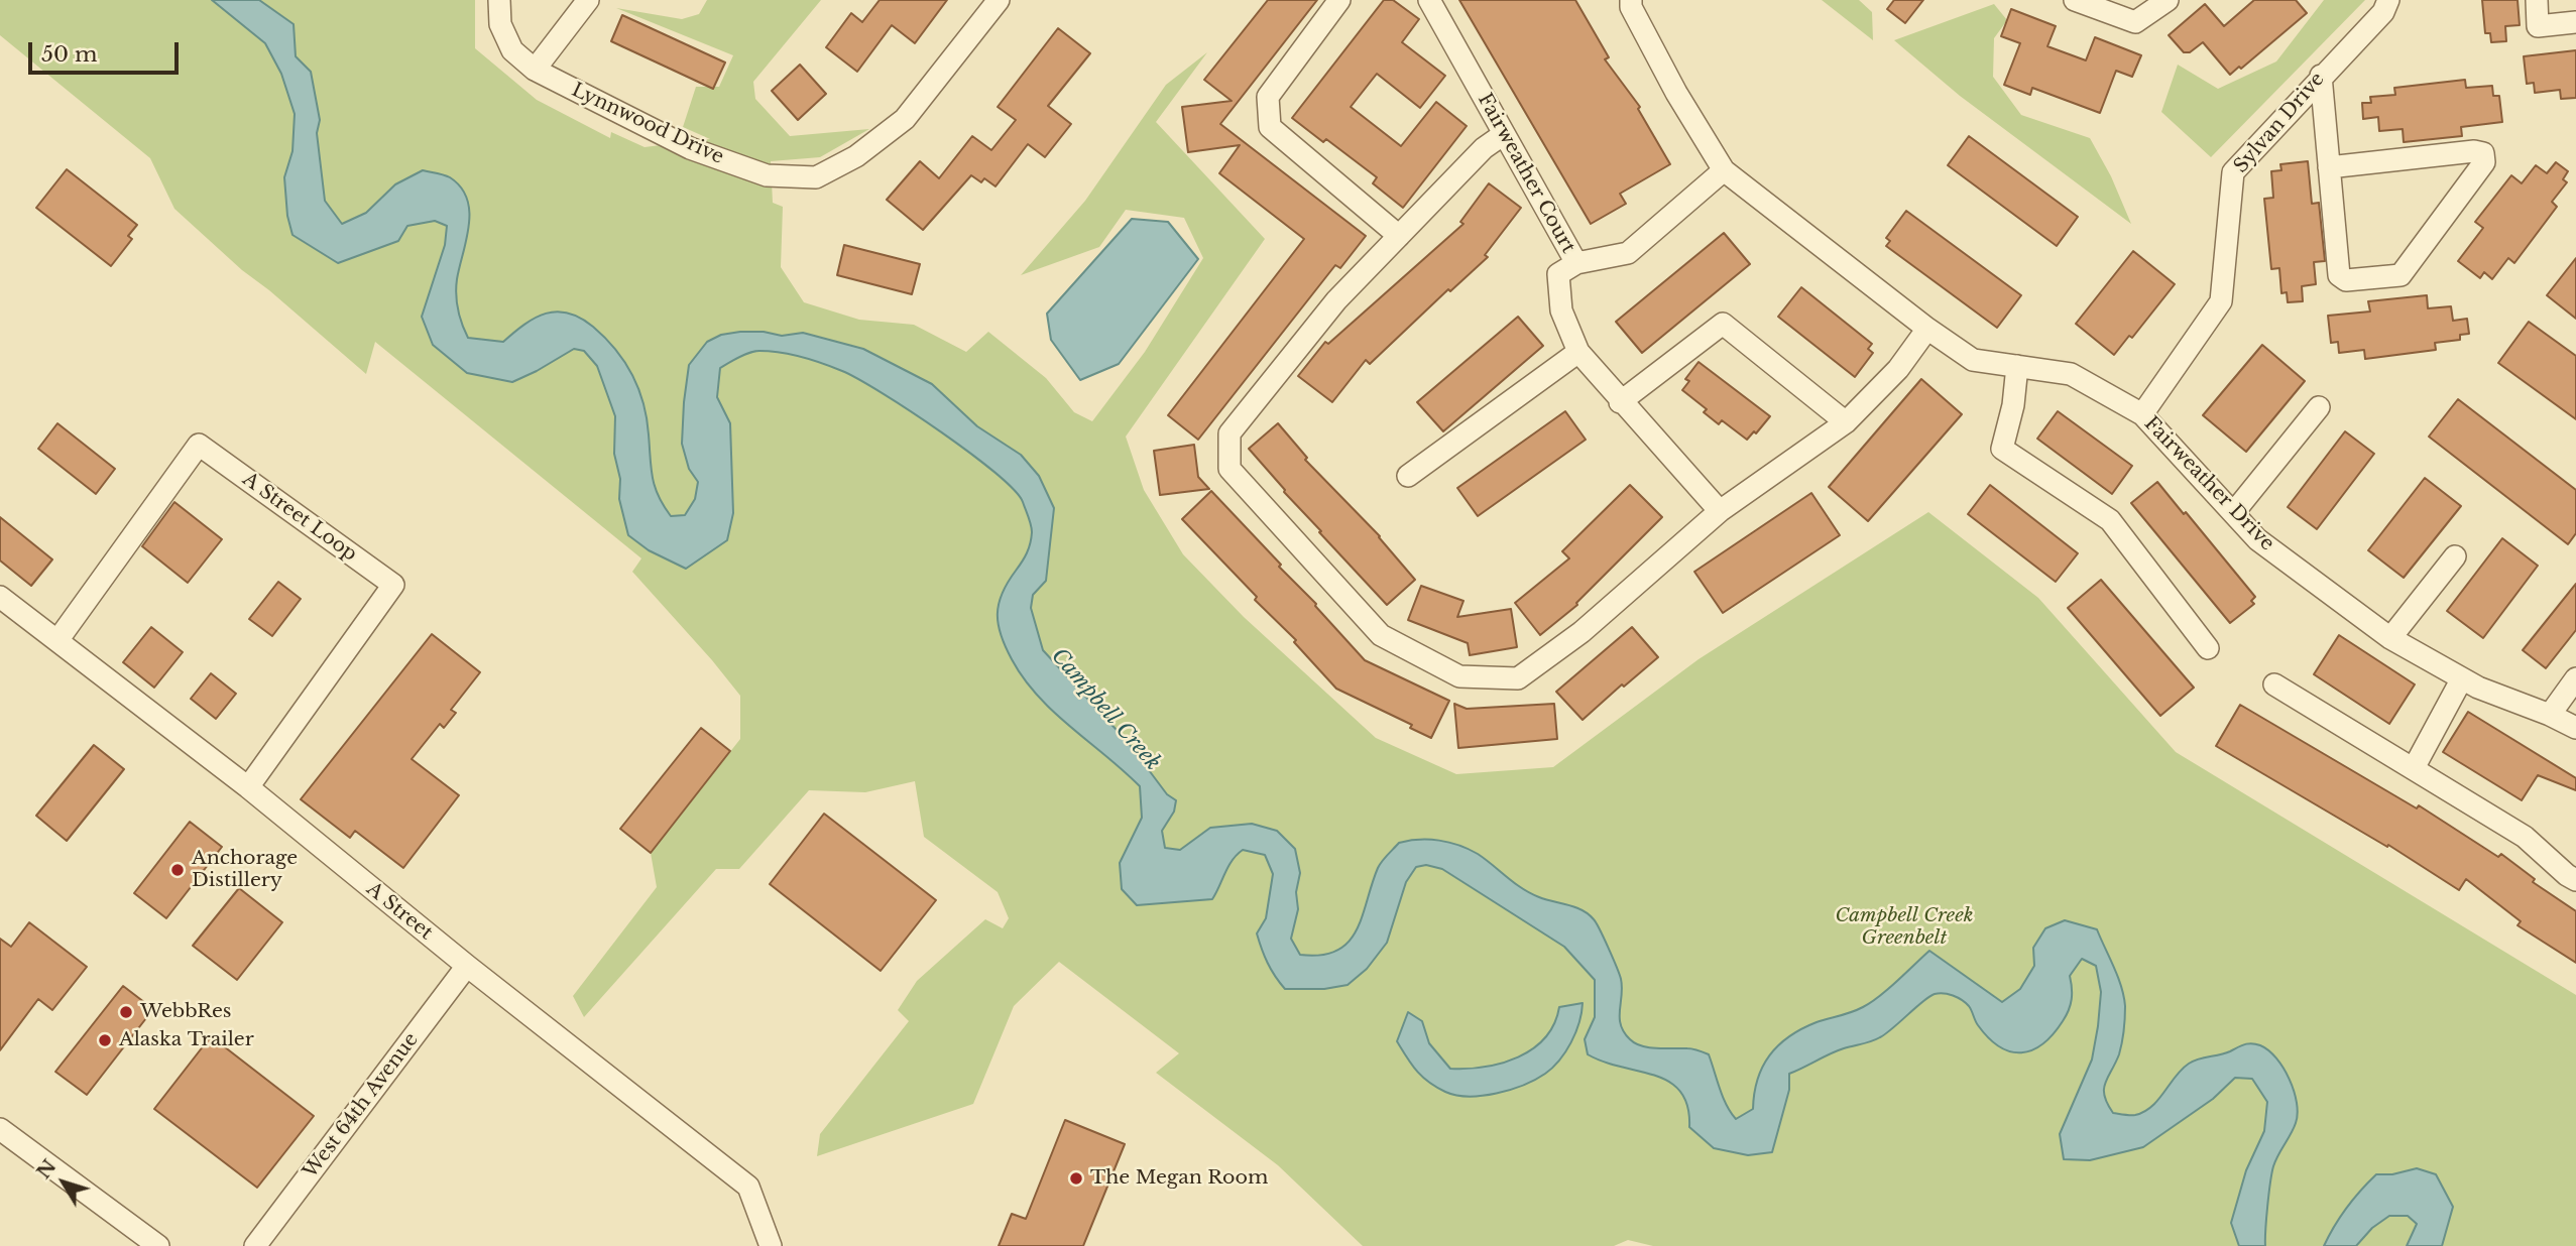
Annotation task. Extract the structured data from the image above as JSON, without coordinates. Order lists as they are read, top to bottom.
{
  "streets": {
    "street": [
      "Sylvan Drive",
      "Lynnwood Drive",
      "Fairweather Court",
      "Fairweather Drive",
      "A Street Loop",
      "A Street",
      "West 64th Avenue"
    ]
  },
  "crossings": [
    ["Sylvan Drive", "Fairweather Drive"],
    ["Fairweather Court", "Fairweather Drive"],
    ["A Street Loop", "A Street"],
    ["A Street", "West 64th Avenue"]
  ],
  "water": ["Campbell Creek"],
  "parks": ["Campbell Creek Greenbelt"],
  "places": [
    "Anchorage Distillery",
    "WebbRes",
    "Alaska Trailer",
    "The Megan Room"
  ],
  "scale_bar": "50 m",
  "north": "top left"
}
